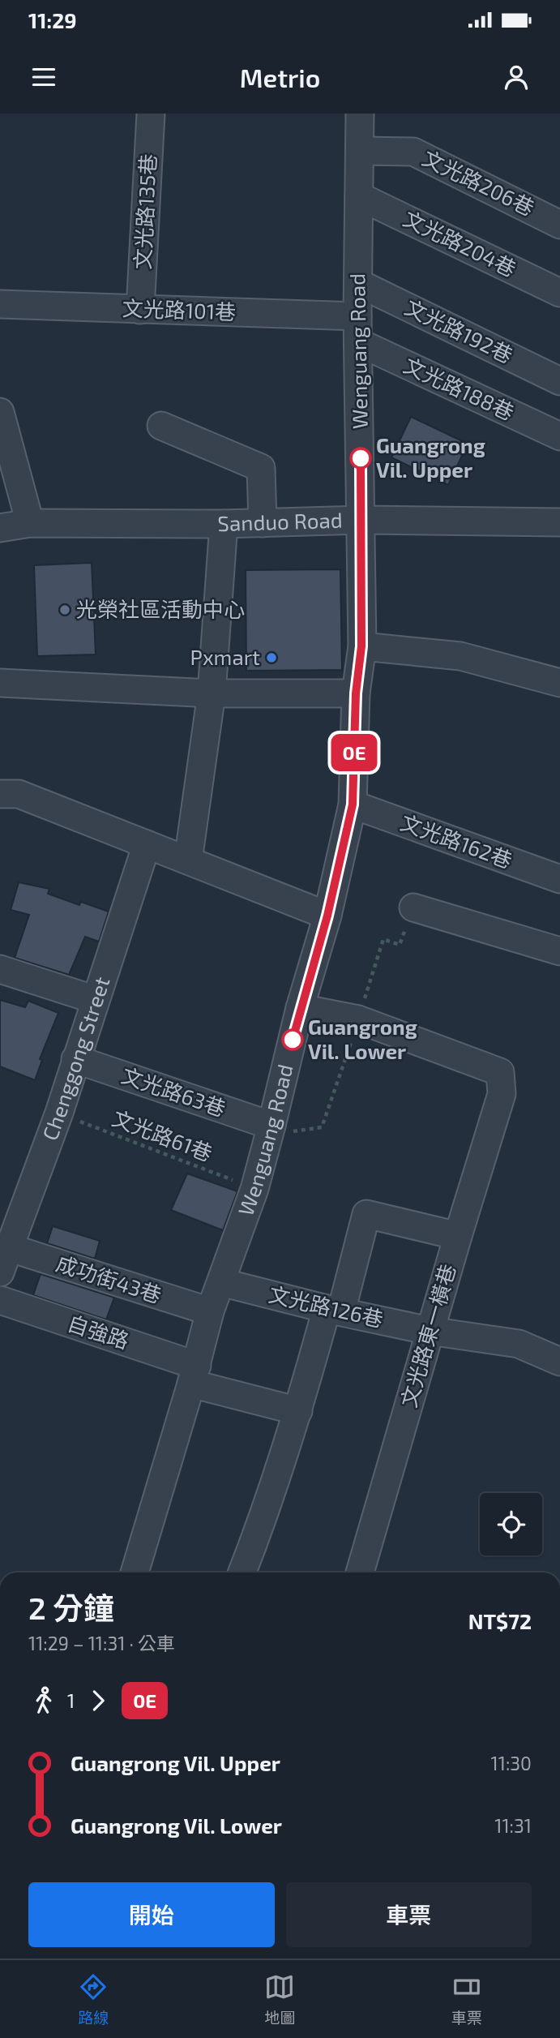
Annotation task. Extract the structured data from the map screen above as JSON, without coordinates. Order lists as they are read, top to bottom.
{
  "streets": {
    "street": [
      "文光路206巷",
      "文光路135巷",
      "文光路204巷",
      "文光路101巷",
      "文光路192巷",
      "Wenguang Road",
      "文光路188巷",
      "Sanduo Road",
      "文光路162巷",
      "Chenggong Street",
      "文光路63巷",
      "成功街43巷",
      "文光路126巷",
      "自強路",
      "文光路東一橫巷"
    ],
    "path": ["文光路61巷"]
  },
  "crossings": [
    ["文光路206巷", "Wenguang Road"],
    ["文光路135巷", "文光路101巷"],
    ["文光路204巷", "Wenguang Road"],
    ["文光路101巷", "Wenguang Road"],
    ["文光路101巷", "文光路188巷"],
    ["文光路192巷", "Wenguang Road"],
    ["Wenguang Road", "文光路188巷"],
    ["Wenguang Road", "Sanduo Road"],
    ["Wenguang Road", "文光路162巷"],
    ["Wenguang Road", "文光路63巷"],
    ["Wenguang Road", "文光路61巷"],
    ["Wenguang Road", "成功街43巷"],
    ["Wenguang Road", "文光路126巷"],
    ["Wenguang Road", "自強路"],
    ["Wenguang Road", "文光路東一橫巷"],
    ["Chenggong Street", "文光路63巷"],
    ["Chenggong Street", "文光路61巷"],
    ["Chenggong Street", "成功街43巷"],
    ["文光路126巷", "文光路東一橫巷"]
  ],
  "places": [
    "Guangrong Vil. Upper",
    "光榮社區活動中心",
    "Pxmart",
    "Guangrong Vil. Lower"
  ],
  "lines": ["bus line 0E"],
  "page": {
    "status": "11:29",
    "header": "Metrio",
    "on_map": "0E",
    "heading": ["2 分鐘", "11:29 – 11:31 · 公車", "NT$72"],
    "legs": ["1", "0E"],
    "list": [
      {
        "name": "Guangrong Vil. Upper",
        "value": "11:30"
      },
      {
        "name": "Guangrong Vil. Lower",
        "value": "11:31"
      }
    ],
    "buttons": ["開始", "車票"],
    "tabs": ["路線", "地圖", "車票"]
  }
}
